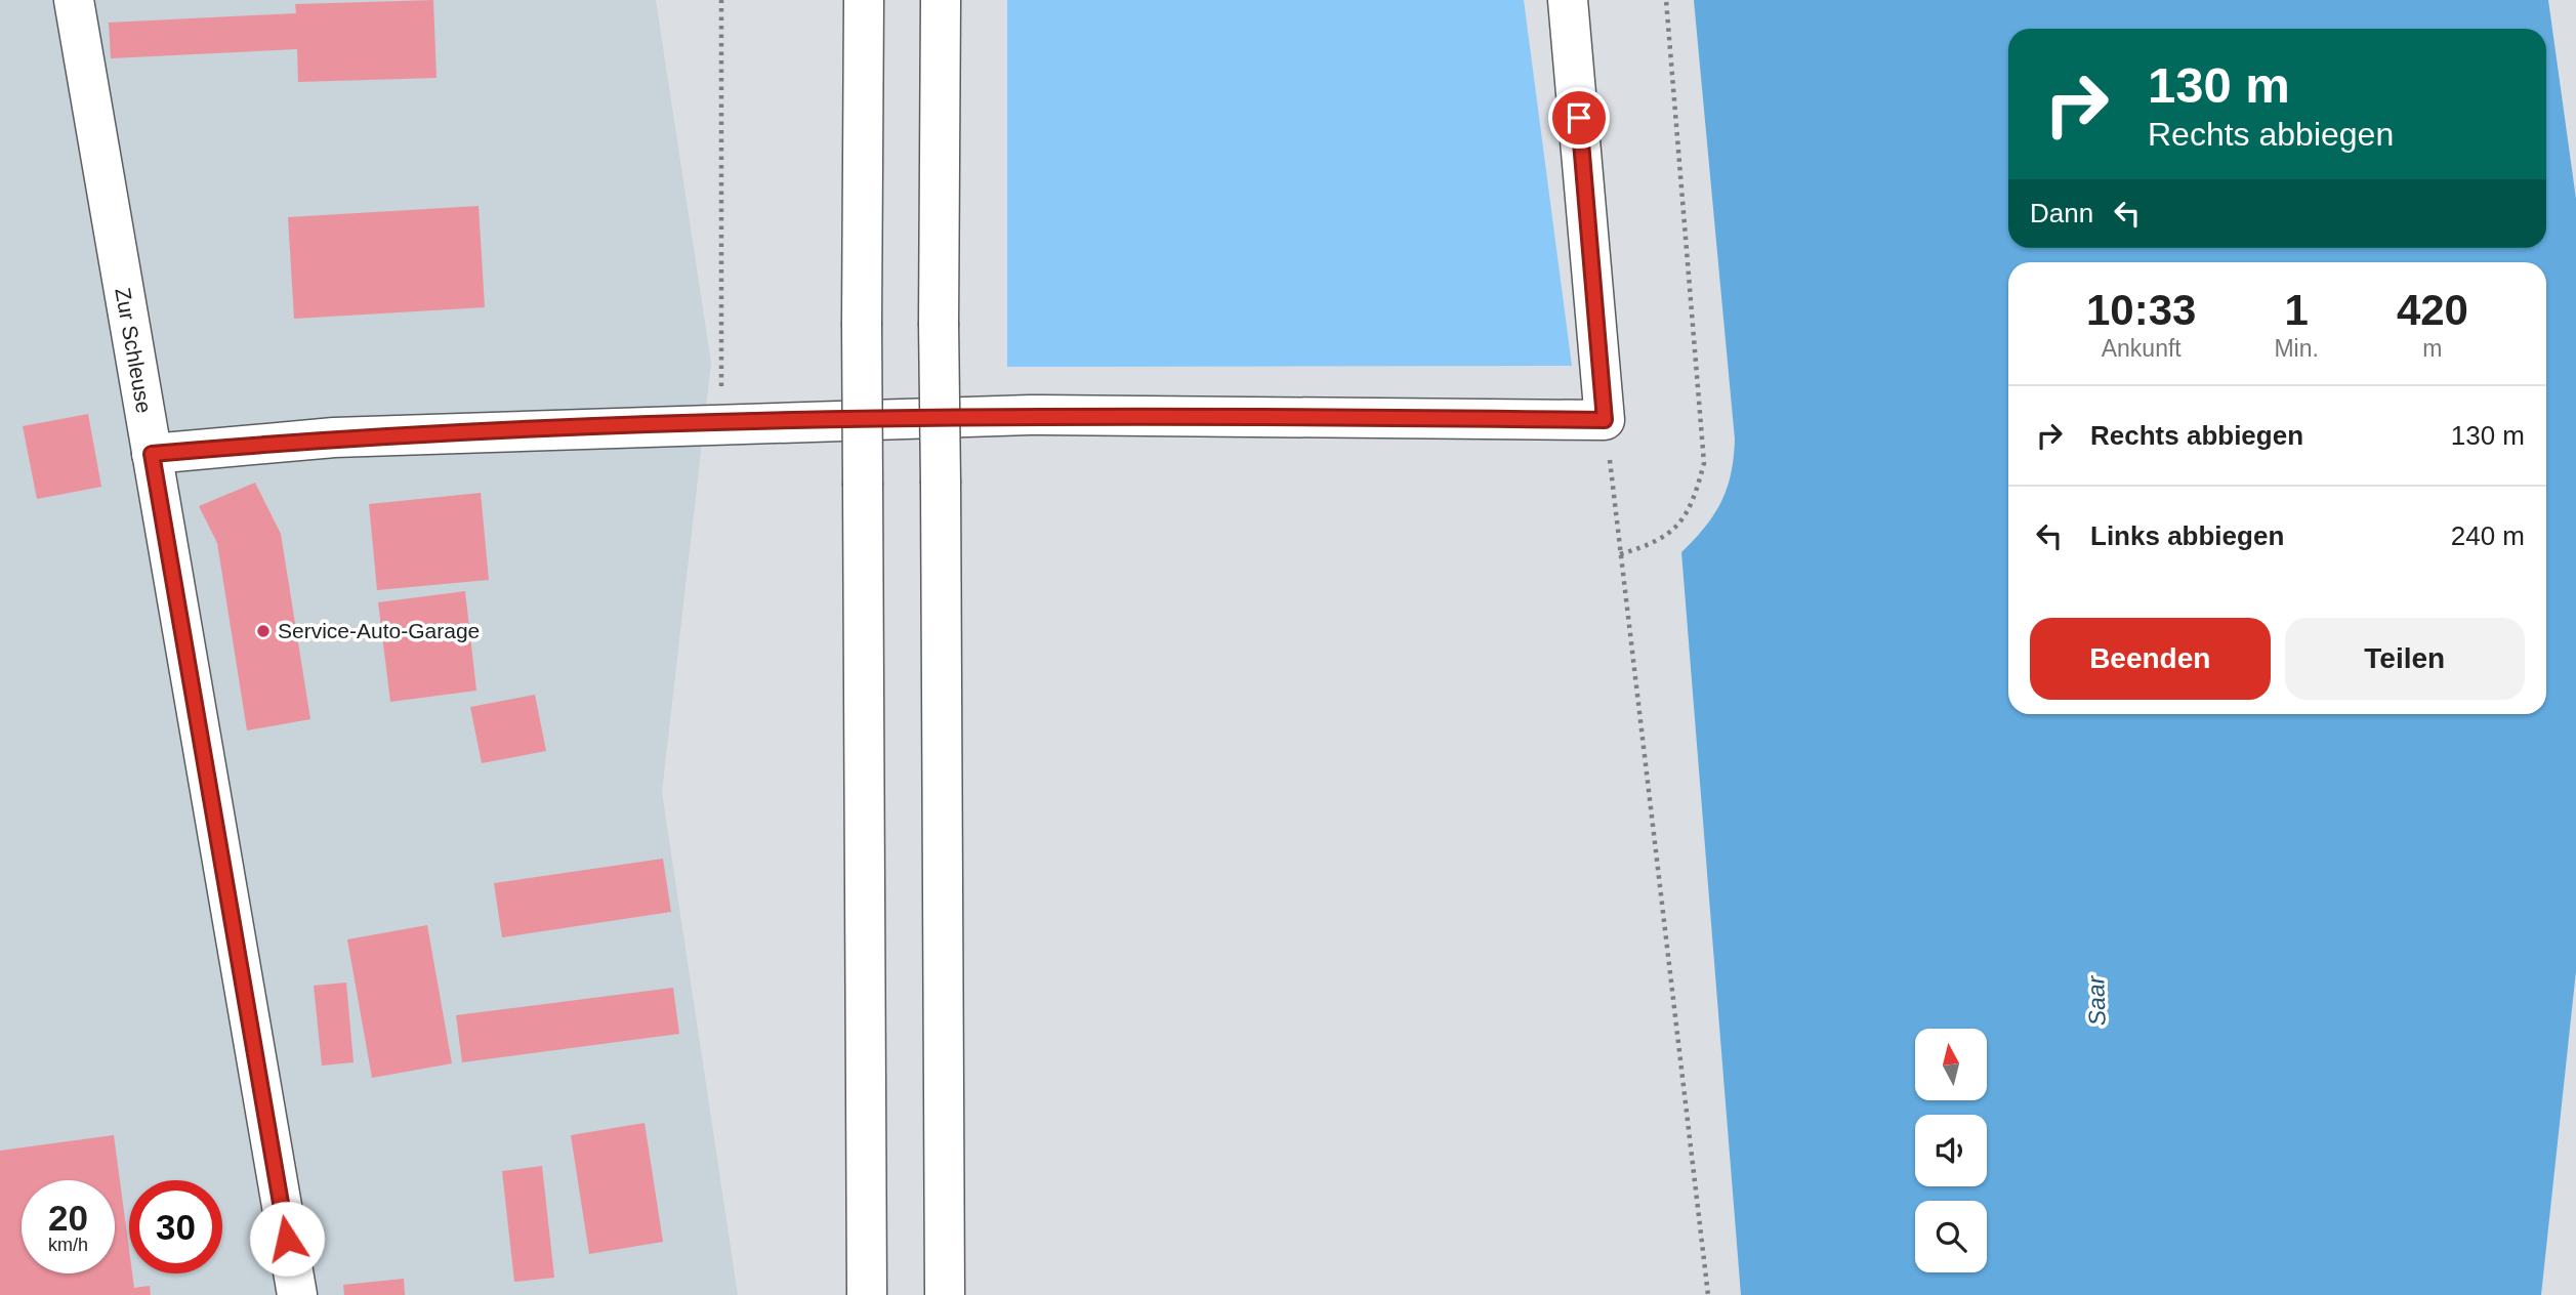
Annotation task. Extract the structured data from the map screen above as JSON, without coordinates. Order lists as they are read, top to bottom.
{
  "streets": {
    "main road": ["Zur Schleuse"]
  },
  "water": ["Saar"],
  "places": ["Service-Auto-Garage"],
  "north": "top",
  "page": {
    "turn": ["130 m", "Rechts abbiegen"],
    "then": "Dann",
    "eta": [
      "10:33",
      "Ankunft",
      "1",
      "Min.",
      "420",
      "m"
    ],
    "list": [
      {
        "name": "Rechts abbiegen",
        "value": "130 m"
      },
      {
        "name": "Links abbiegen",
        "value": "240 m"
      }
    ],
    "buttons": ["Beenden", "Teilen"],
    "speed": "20 km/h",
    "limit": "30"
  }
}
